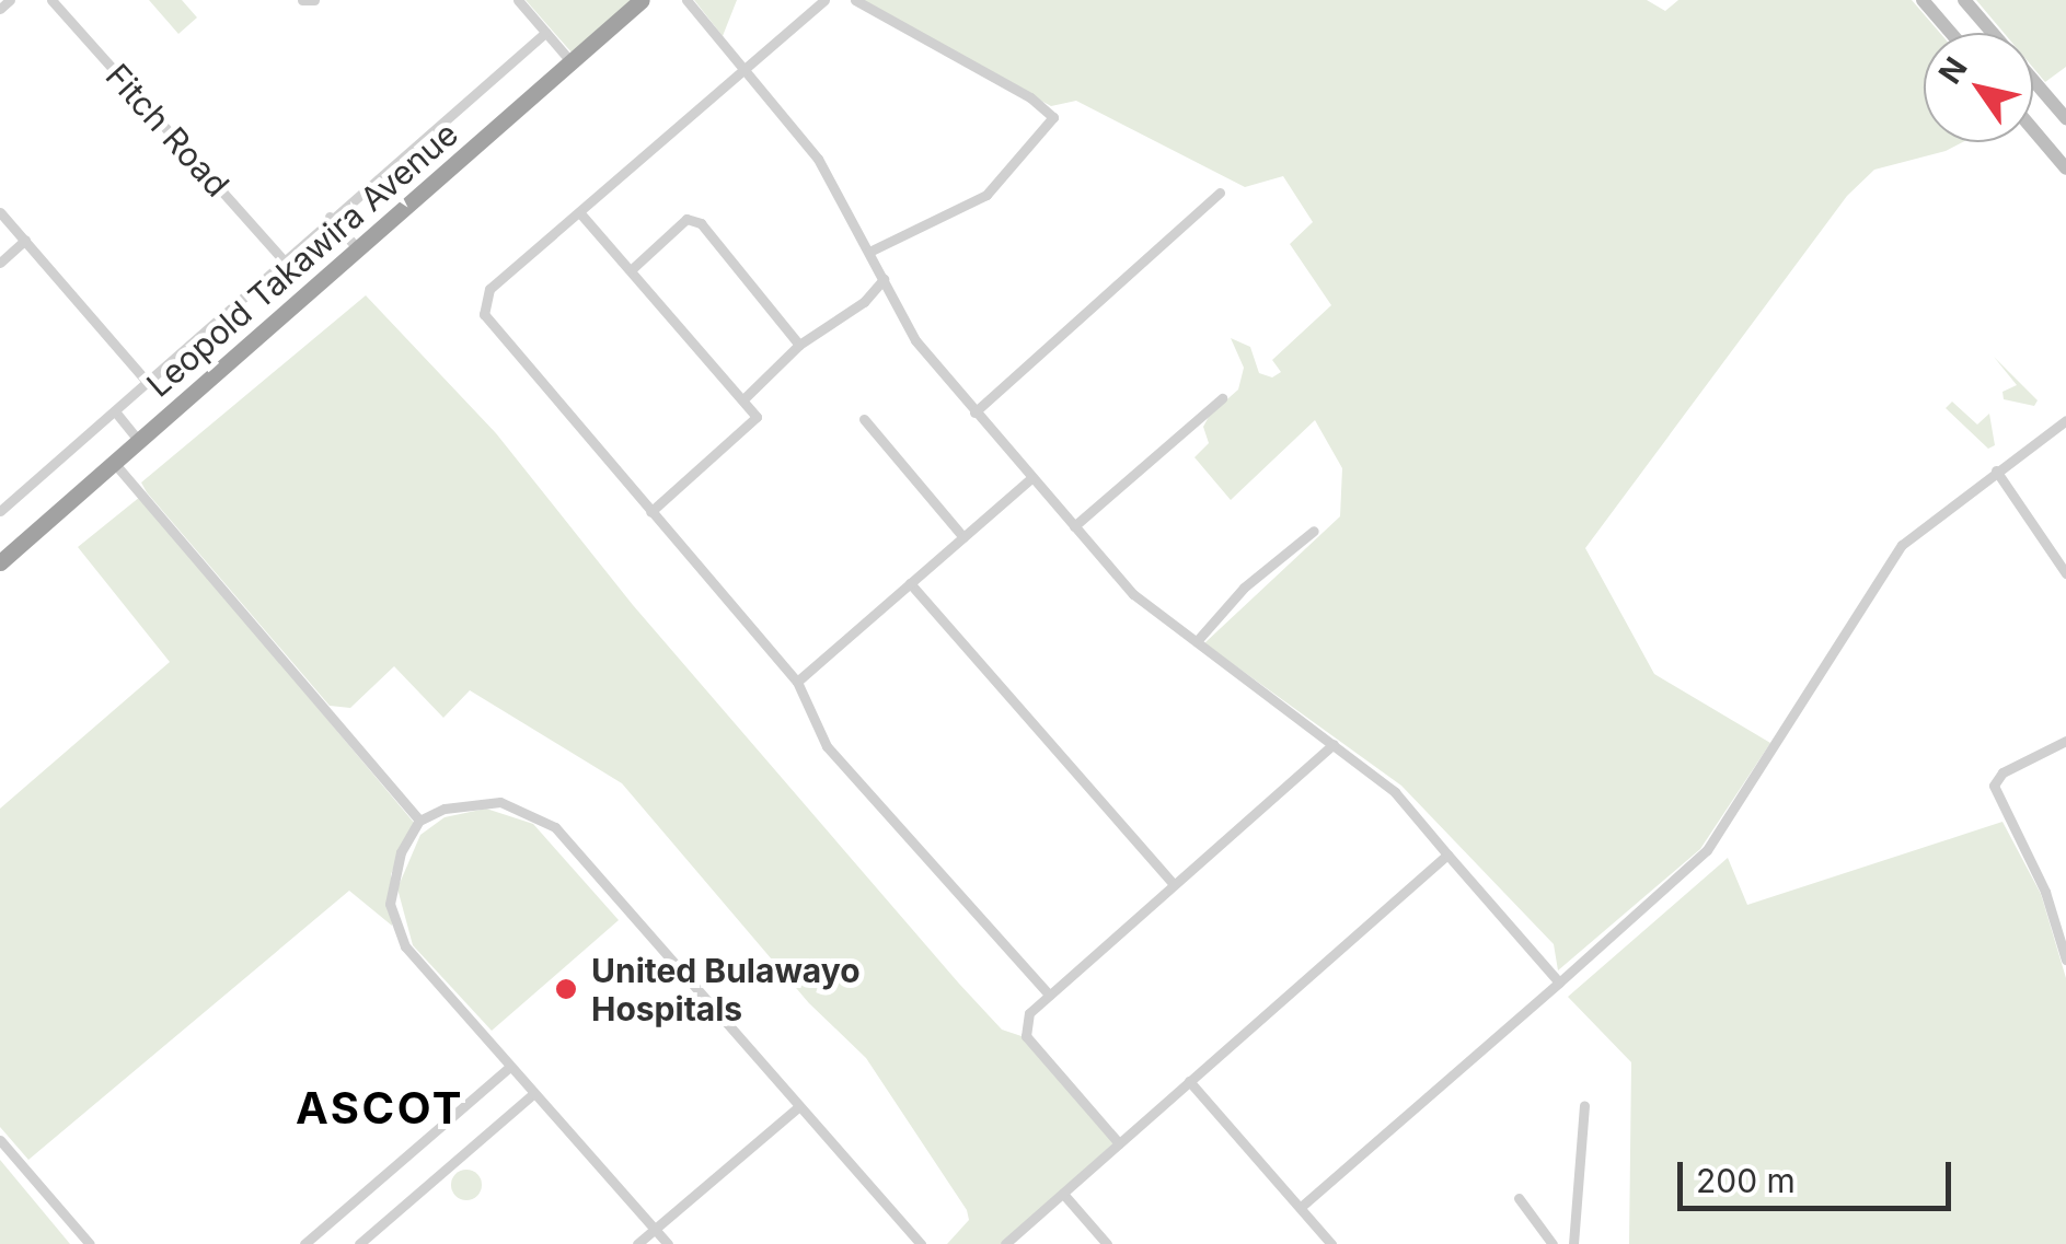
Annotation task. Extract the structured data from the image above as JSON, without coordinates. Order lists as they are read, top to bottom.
{
  "streets": {
    "highway": ["Leopold Takawira Avenue"],
    "street": ["Fitch Road"]
  },
  "districts": ["ASCOT"],
  "places": ["United Bulawayo Hospitals"],
  "scale_bar": "200 m",
  "north": "top left"
}
